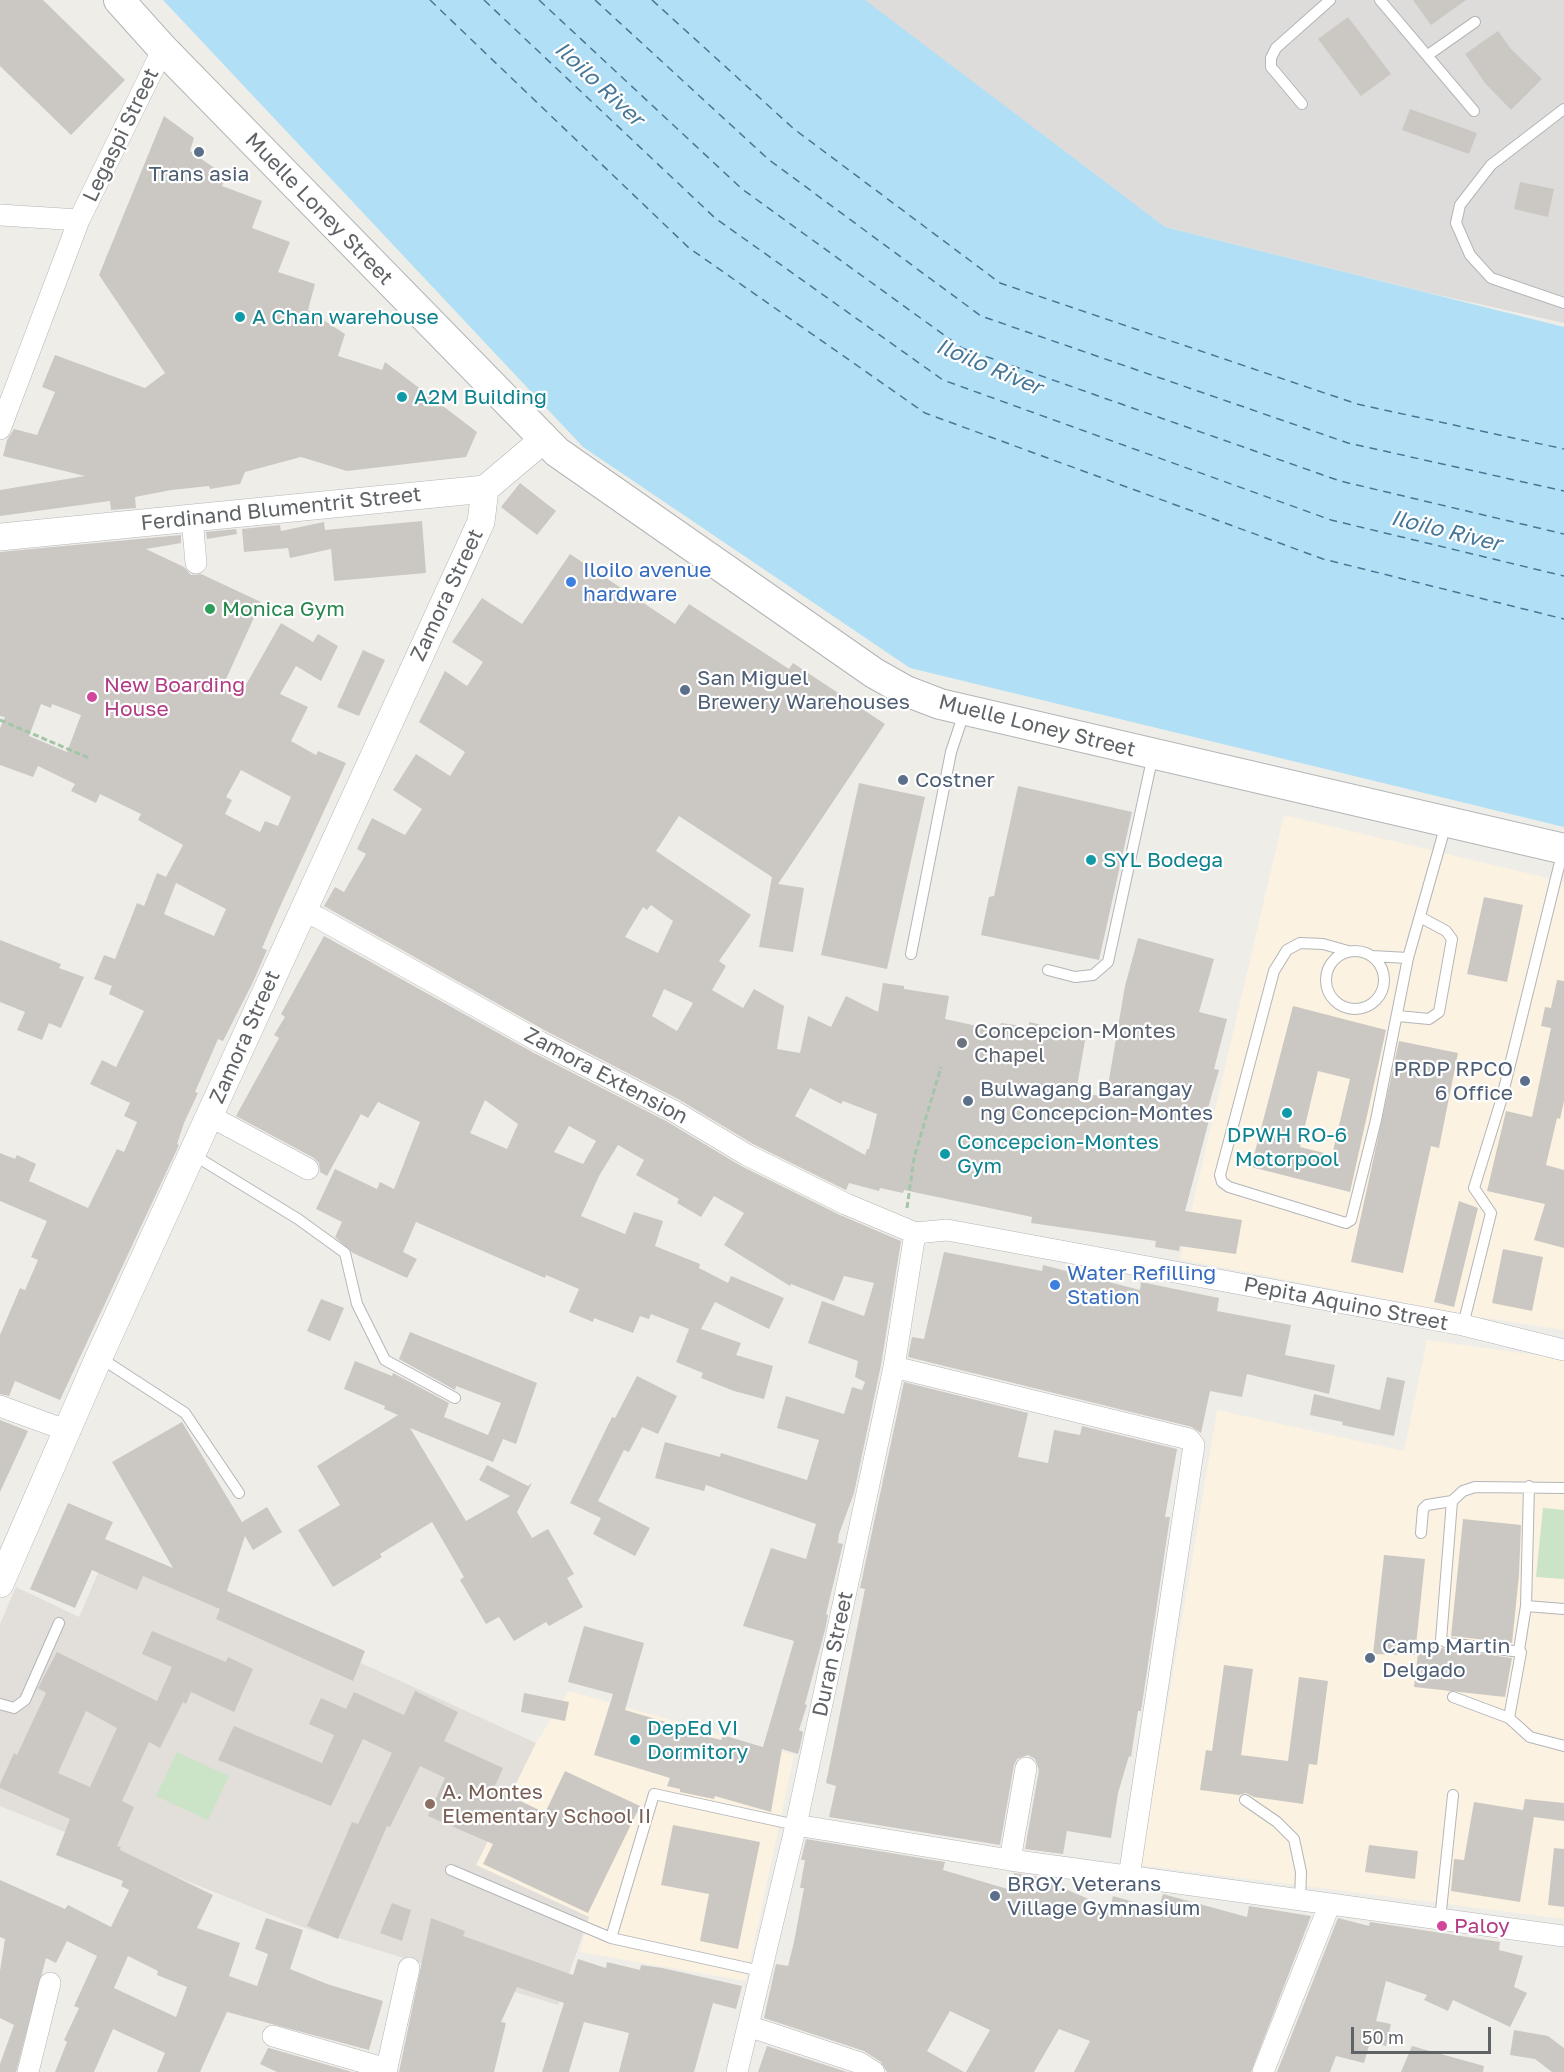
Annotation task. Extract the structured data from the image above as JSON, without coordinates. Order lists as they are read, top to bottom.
{
  "streets": {
    "main road": ["Muelle Loney Street"],
    "street": [
      "Legaspi Street",
      "Ferdinand Blumentrit Street",
      "Zamora Street",
      "Zamora Extension",
      "Pepita Aquino Street",
      "Duran Street"
    ]
  },
  "crossings": [
    ["Legaspi Street", "Muelle Loney Street"],
    ["Ferdinand Blumentrit Street", "Zamora Street"],
    ["Zamora Street", "Zamora Extension"],
    ["Zamora Extension", "Pepita Aquino Street"],
    ["Zamora Extension", "Duran Street"],
    ["Pepita Aquino Street", "Duran Street"]
  ],
  "water": ["Iloilo River"],
  "places": [
    "Trans asia",
    "A Chan warehouse",
    "A2M Building",
    "Iloilo avenue hardware",
    "Monica Gym",
    "San Miguel Brewery Warehouses",
    "New Boarding House",
    "Costner",
    "SYL Bodega",
    "Concepcion-Montes Chapel",
    "PRDP RPCO 6 Office",
    "Bulwagang Barangay ng Concepcion-Montes",
    "DPWH RO-6 Motorpool",
    "Concepcion-Montes Gym",
    "Water Refilling Station",
    "Camp Martin Delgado",
    "DepEd VI Dormitory",
    "A. Montes Elementary School II",
    "BRGY. Veterans Village Gymnasium",
    "Paloy"
  ],
  "scale_bar": "50 m"
}
